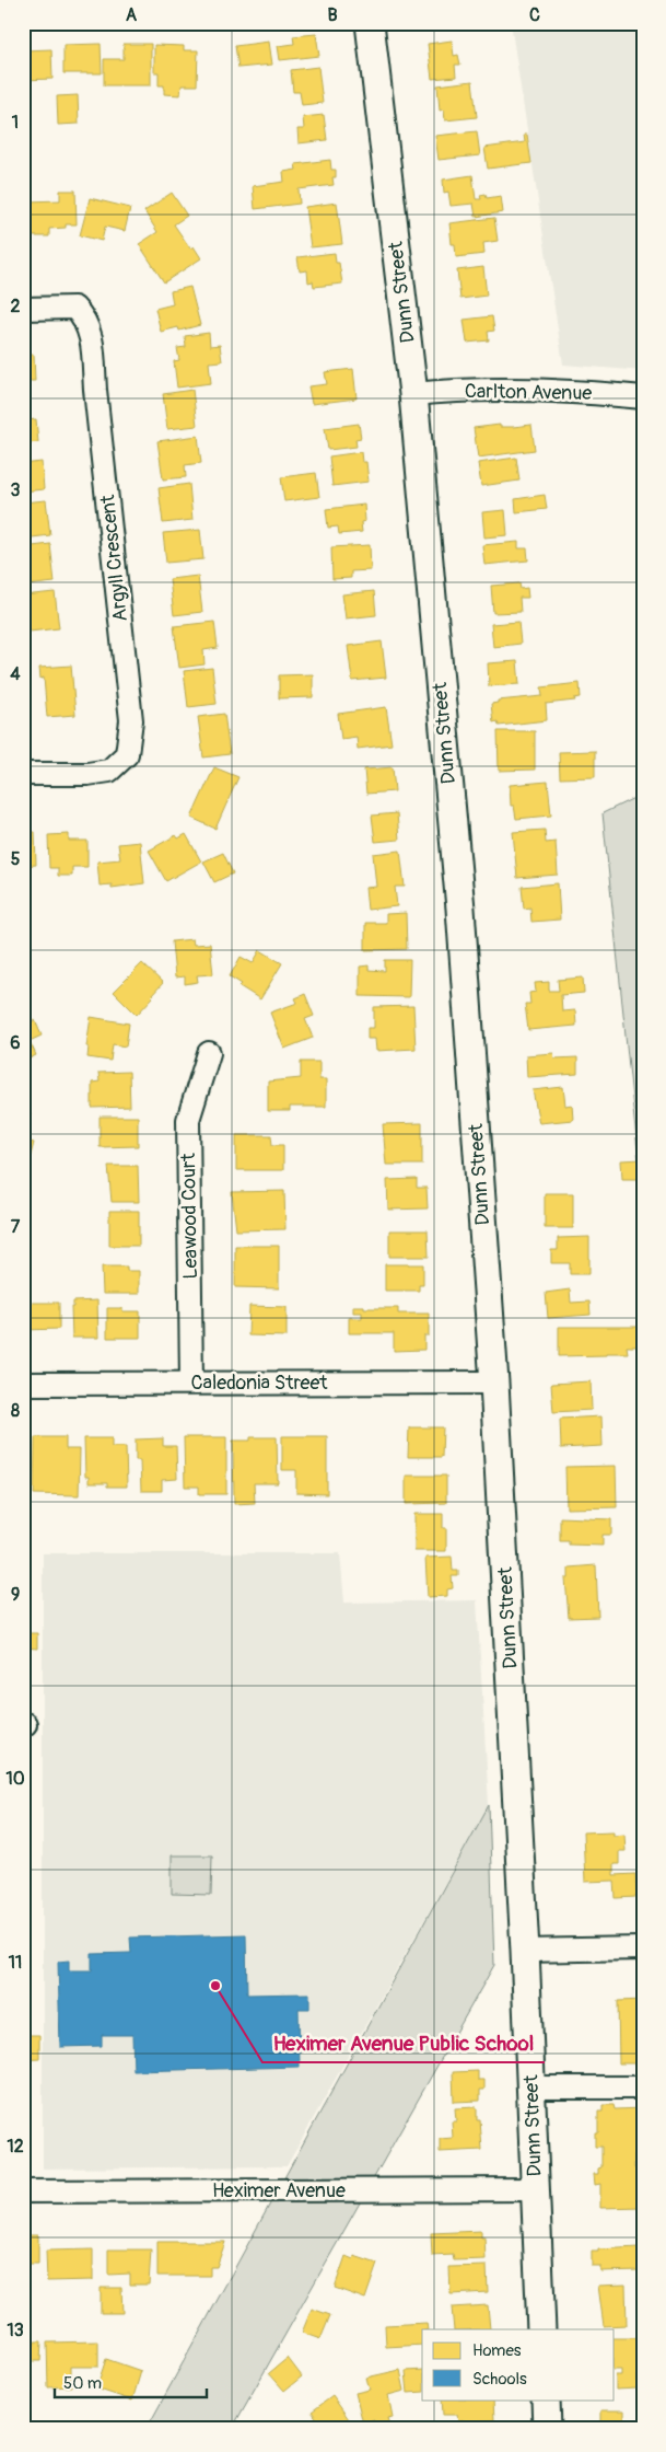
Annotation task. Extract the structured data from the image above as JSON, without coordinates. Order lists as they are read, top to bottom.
{
  "streets": {
    "street": [
      "Dunn Street",
      "Carlton Avenue",
      "Argyll Crescent",
      "Leawood Court",
      "Caledonia Street",
      "Heximer Avenue"
    ]
  },
  "crossings": [
    ["Dunn Street", "Carlton Avenue"],
    ["Dunn Street", "Caledonia Street"],
    ["Dunn Street", "Heximer Avenue"],
    ["Leawood Court", "Caledonia Street"]
  ],
  "places": ["Heximer Avenue Public School"],
  "legend": ["Homes", "Schools"],
  "scale_bar": "50 m",
  "grid": {
    "columns": ["A", "B", "C"],
    "rows": [
      "1",
      "2",
      "3",
      "4",
      "5",
      "6",
      "7",
      "8",
      "9",
      "10",
      "11",
      "12",
      "13"
    ]
  }
}
